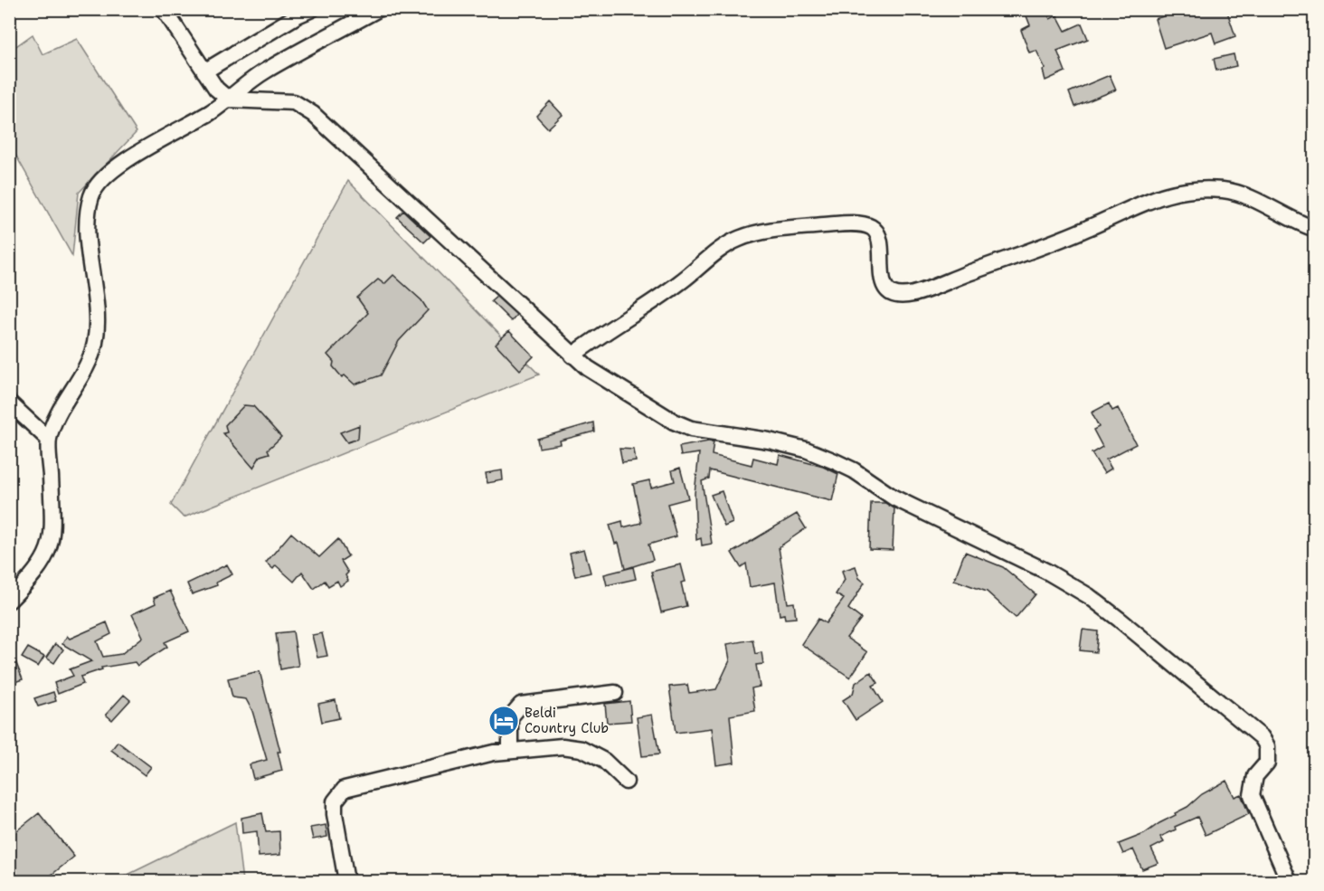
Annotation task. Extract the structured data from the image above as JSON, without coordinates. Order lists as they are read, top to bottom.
{
  "places": {
    "hotel": ["Beldi Country Club"]
  }
}
